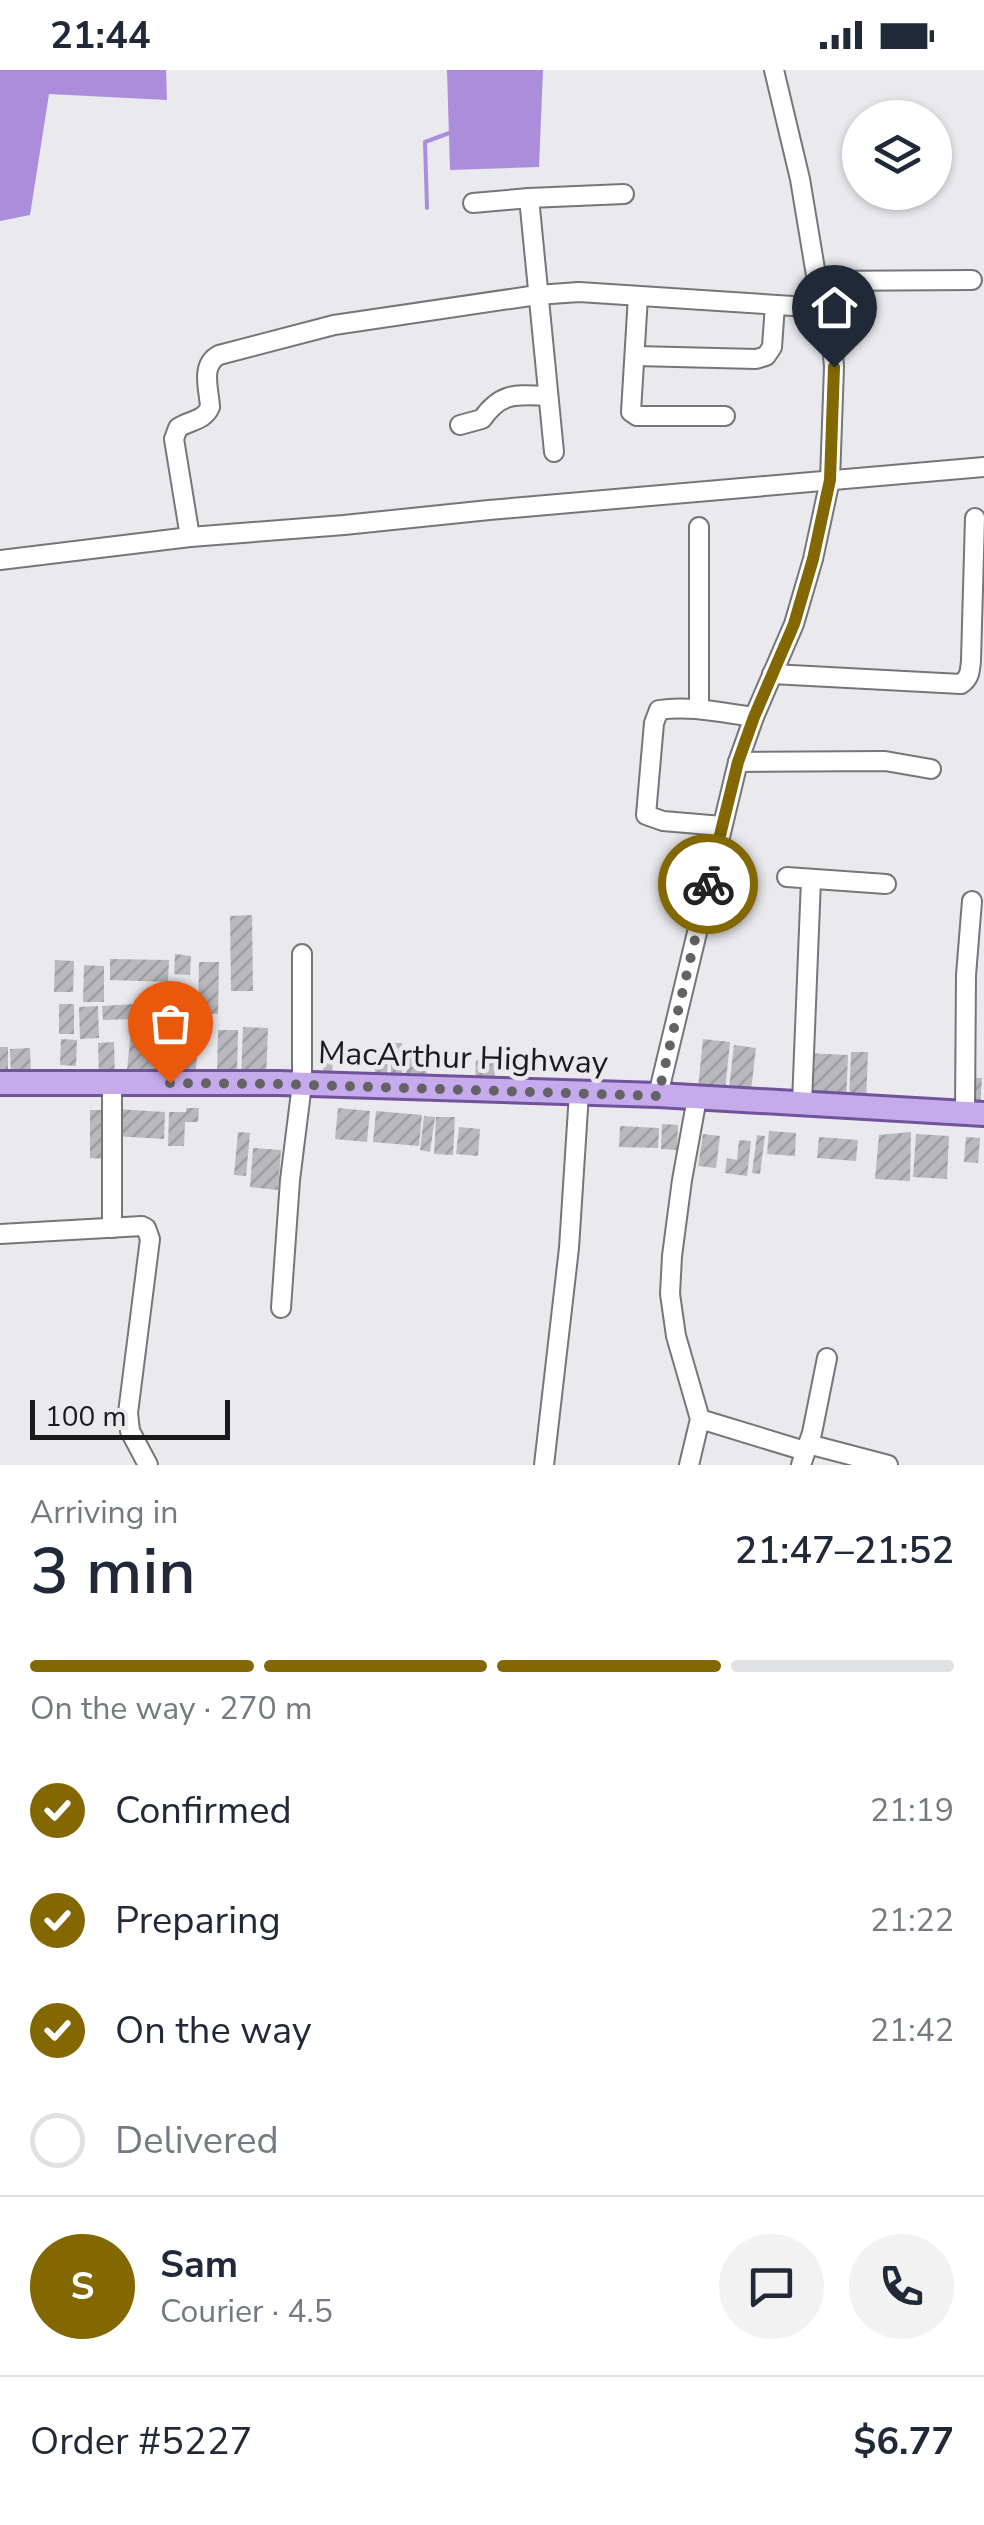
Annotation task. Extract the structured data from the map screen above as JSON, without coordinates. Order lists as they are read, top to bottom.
{
  "streets": {
    "main road": ["MacArthur Highway"]
  },
  "scale_bar": "100 m",
  "page": {
    "status": "21:44",
    "scale": "100 m",
    "heading": ["3 min", "Arriving in", "21:47–21:52"],
    "panel": [
      "Sam",
      "Courier · 4.5",
      "Order #5227",
      "$6.77"
    ],
    "bar": "On the way · 270 m",
    "list": [
      ["Confirmed", "21:19"],
      ["Preparing", "21:22"],
      ["On the way", "21:42"],
      "Delivered"
    ],
    "round": "S"
  }
}
